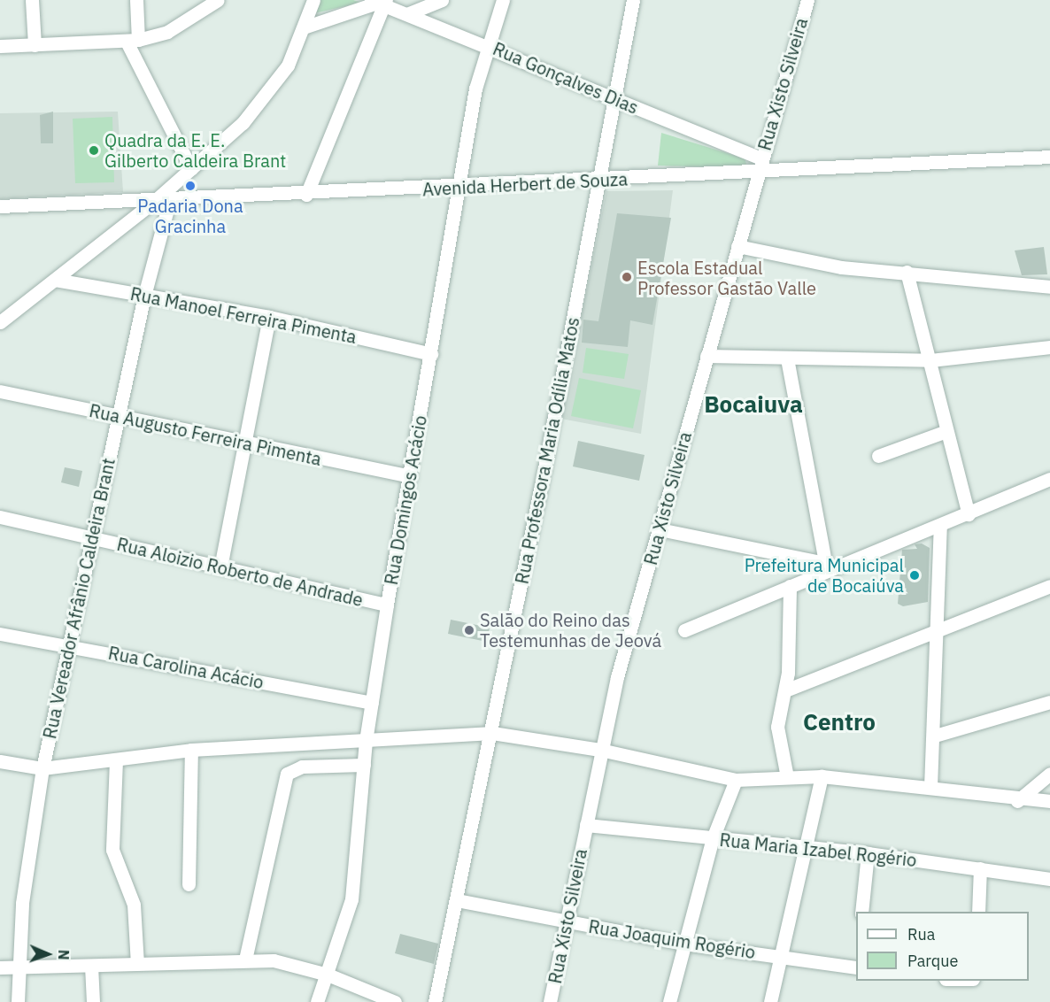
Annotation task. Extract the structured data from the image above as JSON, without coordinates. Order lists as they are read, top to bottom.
{
  "streets": {
    "street": [
      "Rua Gonçalves Dias",
      "Rua Xisto Silveira",
      "Avenida Herbert de Souza",
      "Rua Manoel Ferreira Pimenta",
      "Rua Augusto Ferreira Pimenta",
      "Rua Professora Maria Odília Matos",
      "Rua Domingos Acácio",
      "Rua Aloizio Roberto de Andrade",
      "Rua Vereador Afrânio Caldeira Brant",
      "Rua Carolina Acácio",
      "Rua Maria Izabel Rogério",
      "Rua Joaquim Rogério"
    ]
  },
  "crossings": [
    ["Rua Gonçalves Dias", "Rua Xisto Silveira"],
    ["Rua Gonçalves Dias", "Rua Professora Maria Odília Matos"],
    ["Rua Gonçalves Dias", "Rua Domingos Acácio"],
    ["Rua Xisto Silveira", "Avenida Herbert de Souza"],
    ["Rua Xisto Silveira", "Rua Maria Izabel Rogério"],
    ["Rua Xisto Silveira", "Rua Joaquim Rogério"],
    ["Avenida Herbert de Souza", "Rua Professora Maria Odília Matos"],
    ["Avenida Herbert de Souza", "Rua Domingos Acácio"],
    ["Avenida Herbert de Souza", "Rua Vereador Afrânio Caldeira Brant"],
    ["Rua Manoel Ferreira Pimenta", "Rua Domingos Acácio"],
    ["Rua Manoel Ferreira Pimenta", "Rua Vereador Afrânio Caldeira Brant"],
    ["Rua Augusto Ferreira Pimenta", "Rua Domingos Acácio"],
    ["Rua Augusto Ferreira Pimenta", "Rua Vereador Afrânio Caldeira Brant"],
    ["Rua Professora Maria Odília Matos", "Rua Joaquim Rogério"],
    ["Rua Domingos Acácio", "Rua Aloizio Roberto de Andrade"],
    ["Rua Domingos Acácio", "Rua Carolina Acácio"],
    ["Rua Aloizio Roberto de Andrade", "Rua Vereador Afrânio Caldeira Brant"],
    ["Rua Vereador Afrânio Caldeira Brant", "Rua Carolina Acácio"]
  ],
  "districts": ["Bocaiuva", "Centro"],
  "places": [
    "Quadra da E. E. Gilberto Caldeira Brant",
    "Padaria Dona Gracinha",
    "Escola Estadual Professor Gastão Valle",
    "Prefeitura Municipal de Bocaiúva",
    "Salão do Reino das Testemunhas de Jeová"
  ],
  "legend": ["Rua", "Parque"],
  "north": "right"
}
